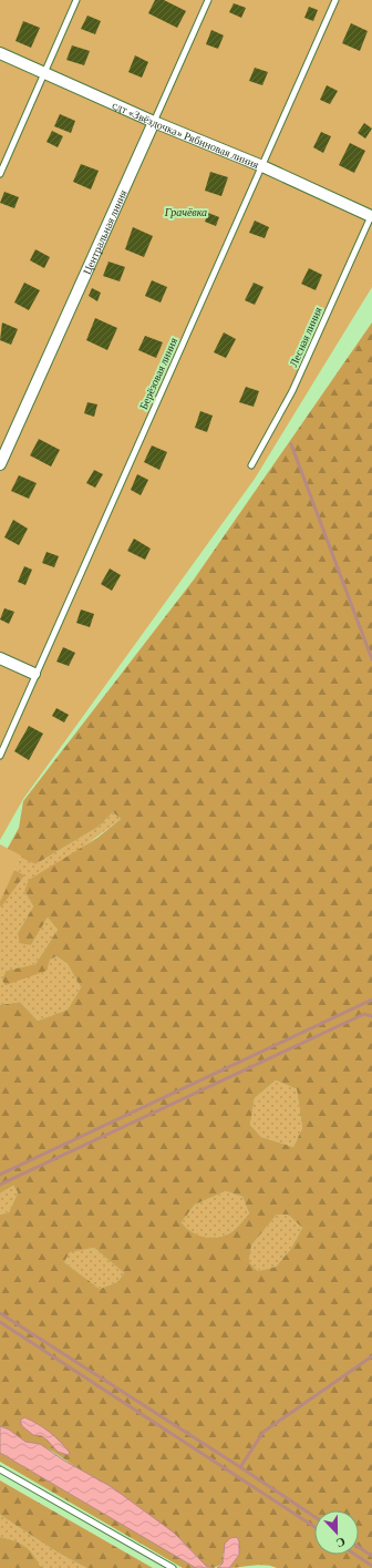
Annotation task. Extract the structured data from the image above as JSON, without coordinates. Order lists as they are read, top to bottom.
{
  "streets": {
    "street": ["сдт «Звёздочка» Рябиновая линия", "Центральная линия"],
    "lane": ["Лесная линия", "Берёзовая линия"]
  },
  "crossings": [
    ["сдт «Звёздочка» Рябиновая линия", "Центральная линия"],
    ["сдт «Звёздочка» Рябиновая линия", "Лесная линия"],
    ["сдт «Звёздочка» Рябиновая линия", "Берёзовая линия"]
  ],
  "parks": ["Грачёвка"],
  "north": "bottom"
}
